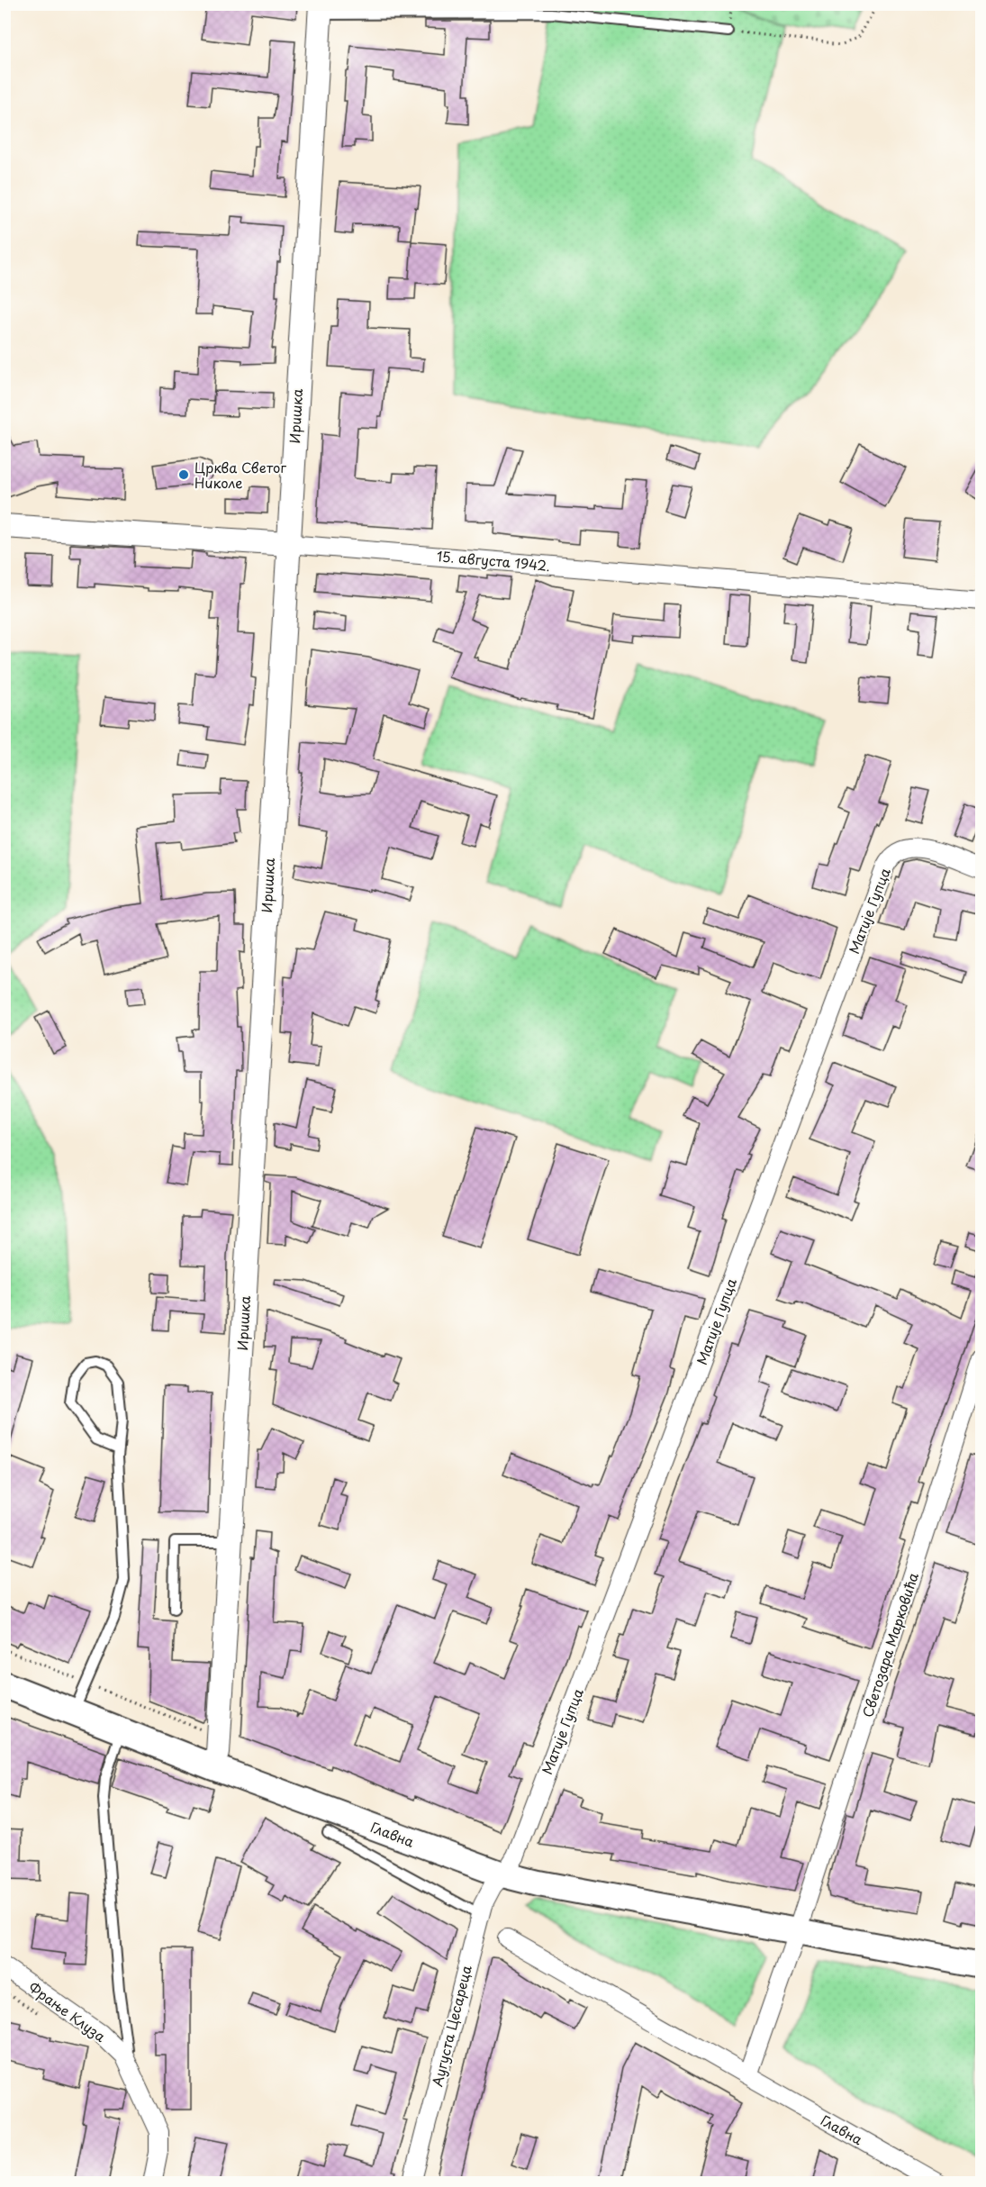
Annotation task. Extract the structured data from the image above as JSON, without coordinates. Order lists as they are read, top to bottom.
{
  "streets": {
    "main road": ["Главна"],
    "street": [
      "Иришка",
      "15. августа 1942.",
      "Матије Гупца",
      "Светозара Марковића",
      "Фрање Клуза",
      "Аугуста Цесареца"
    ]
  },
  "crossings": [
    ["Иришка", "15. августа 1942."],
    ["Иришка", "Главна"],
    ["Матије Гупца", "Главна"],
    ["Матије Гупца", "Аугуста Цесареца"],
    ["Светозара Марковића", "Главна"],
    ["Главна", "Аугуста Цесареца"]
  ],
  "places": ["Црква Светог Николе"]
}
